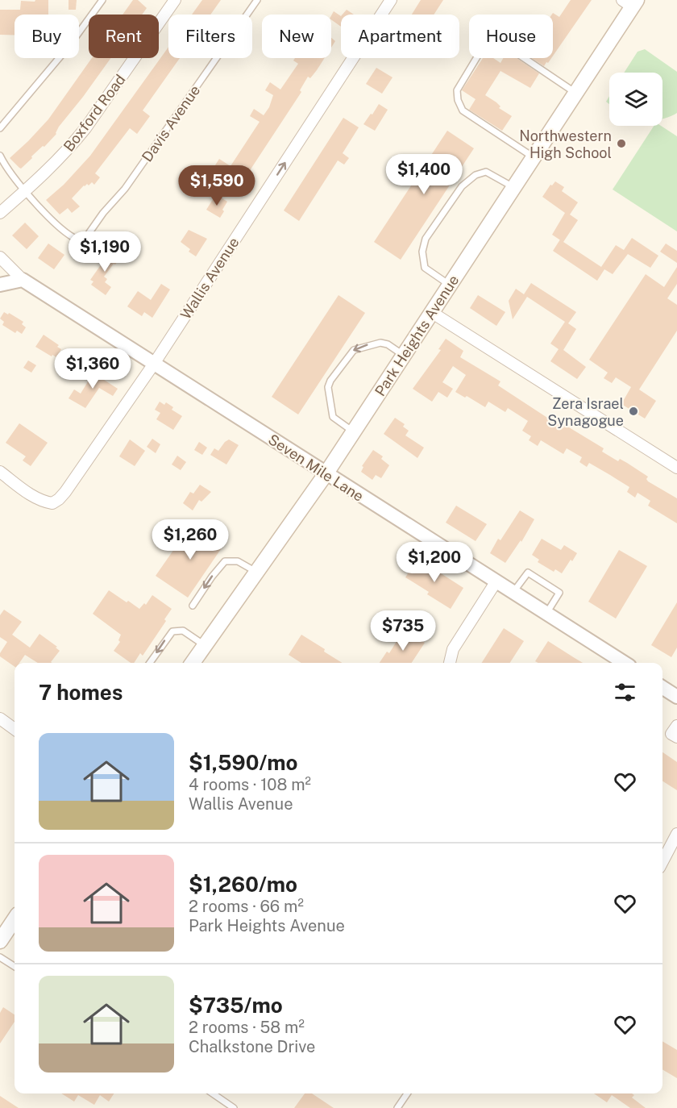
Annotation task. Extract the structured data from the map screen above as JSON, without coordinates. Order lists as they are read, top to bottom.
{
  "streets": {
    "main road": ["Park Heights Avenue"],
    "street": ["Boxford Road", "Wallis Avenue", "Seven Mile Lane"],
    "lane": ["Davis Avenue"]
  },
  "crossings": [
    ["Boxford Road", "Davis Avenue"],
    ["Wallis Avenue", "Seven Mile Lane"],
    ["Park Heights Avenue", "Seven Mile Lane"]
  ],
  "one_way": ["Wallis Avenue"],
  "places": ["Northwestern High School", "Zera Israel Synagogue"],
  "page": {
    "chip": [
      "Buy",
      "Rent",
      "Filters",
      "New",
      "Apartment",
      "House"
    ],
    "price": [
      "$1,400",
      "$1,590",
      "$1,190",
      "$1,360",
      "$1,260",
      "$1,200",
      "$735"
    ],
    "heading": "7 homes",
    "list": [
      {
        "name": "$1,590/mo",
        "note": "4 rooms · 108 m² · Wallis Avenue"
      },
      {
        "name": "$1,260/mo",
        "note": "2 rooms · 66 m² · Park Heights Avenue"
      },
      {
        "name": "$735/mo",
        "note": "2 rooms · 58 m² · Chalkstone Drive"
      }
    ]
  }
}
